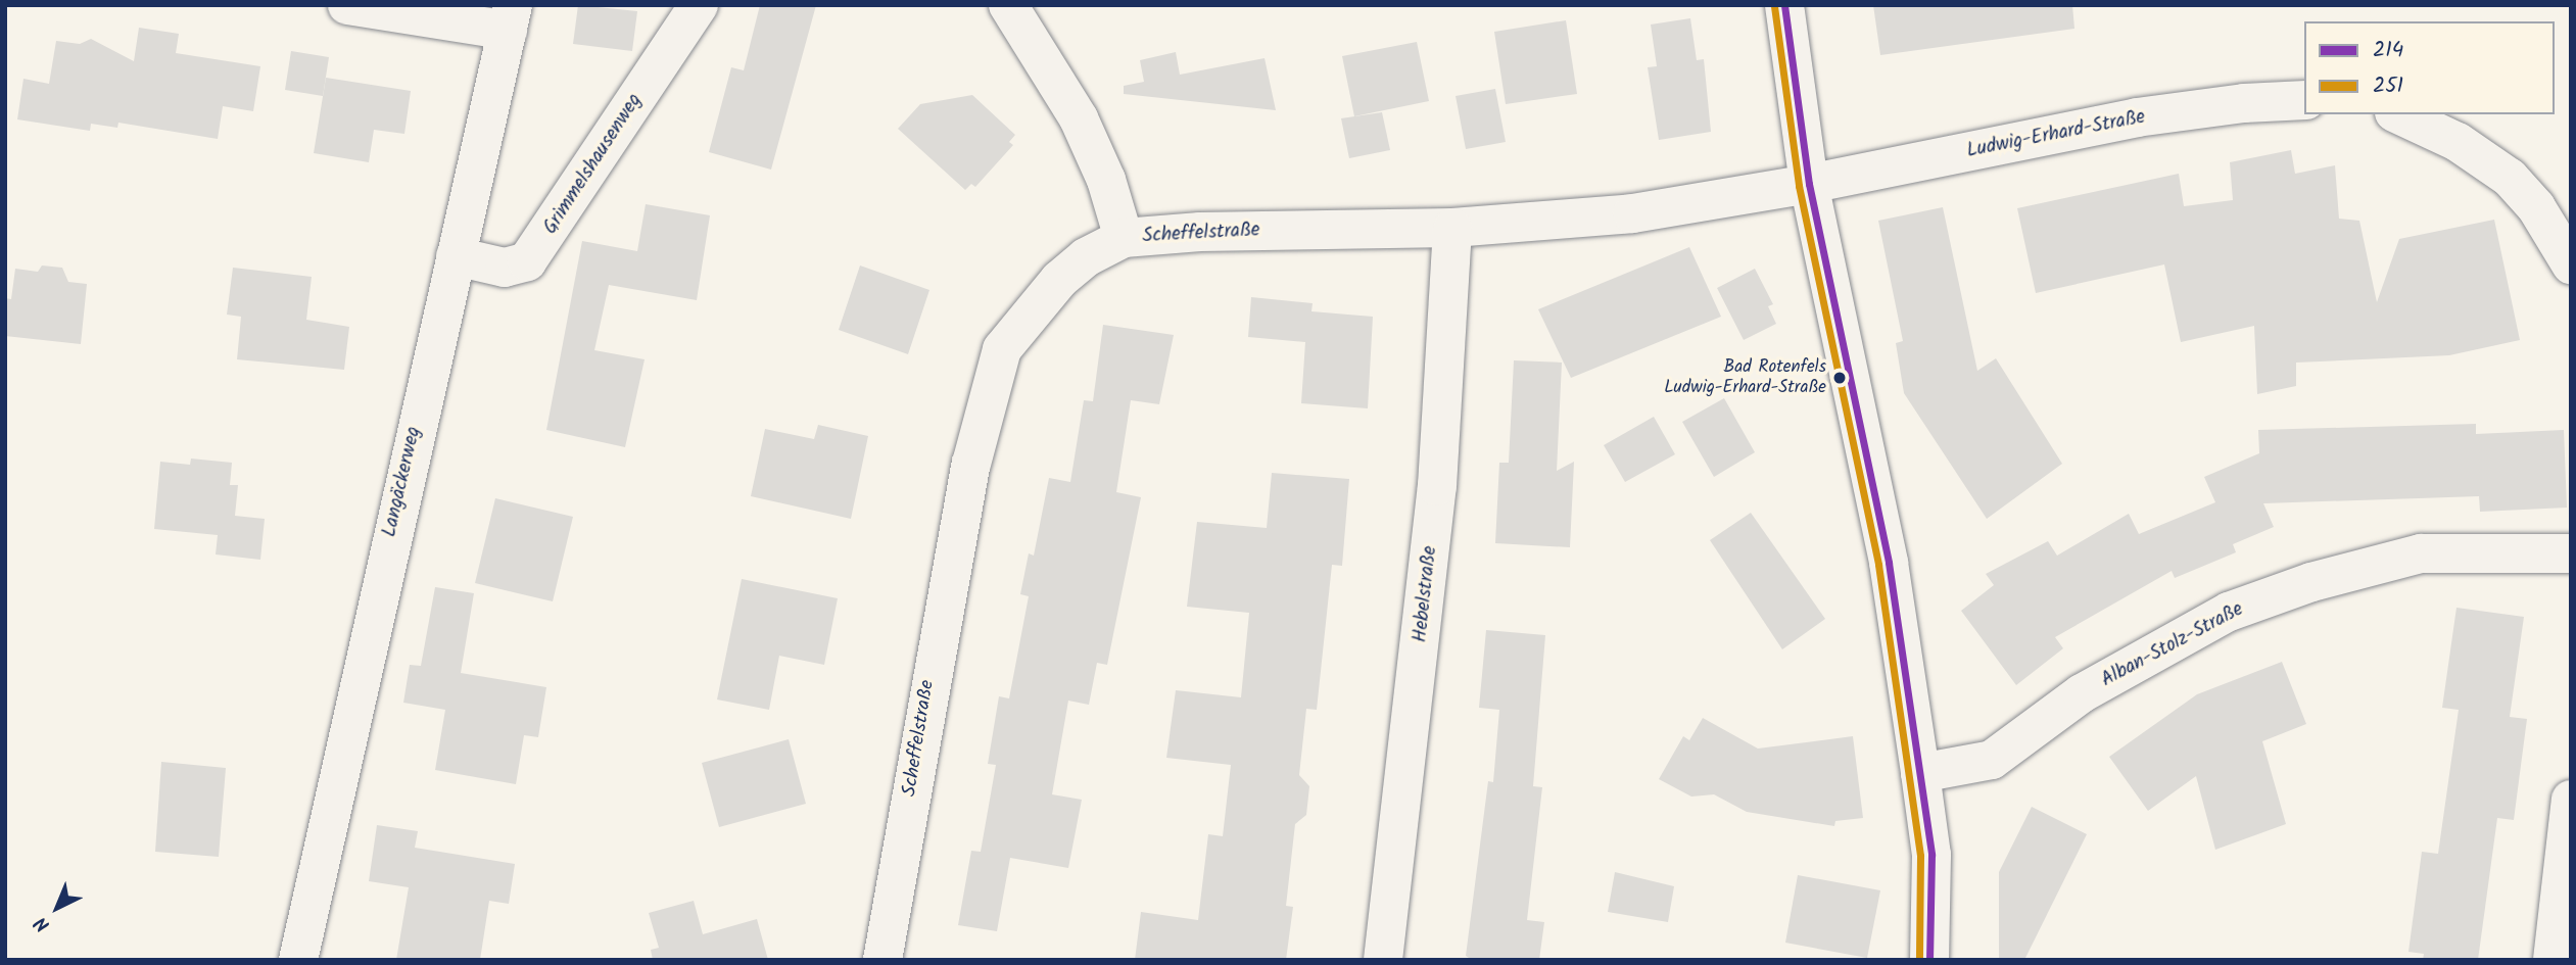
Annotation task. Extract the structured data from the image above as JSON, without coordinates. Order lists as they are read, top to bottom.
{
  "streets": {
    "street": [
      "Ludwig-Erhard-Straße",
      "Grimmelshausenweg",
      "Scheffelstraße",
      "Langäckerweg",
      "Hebelstraße",
      "Alban-Stolz-Straße"
    ]
  },
  "crossings": [
    ["Ludwig-Erhard-Straße", "Scheffelstraße"],
    ["Grimmelshausenweg", "Langäckerweg"],
    ["Scheffelstraße", "Hebelstraße"]
  ],
  "places": ["Bad Rotenfels Ludwig-Erhard-Straße"],
  "lines": ["transit line 214", "transit line 251"],
  "legend": ["214", "251"],
  "north": "bottom left"
}
